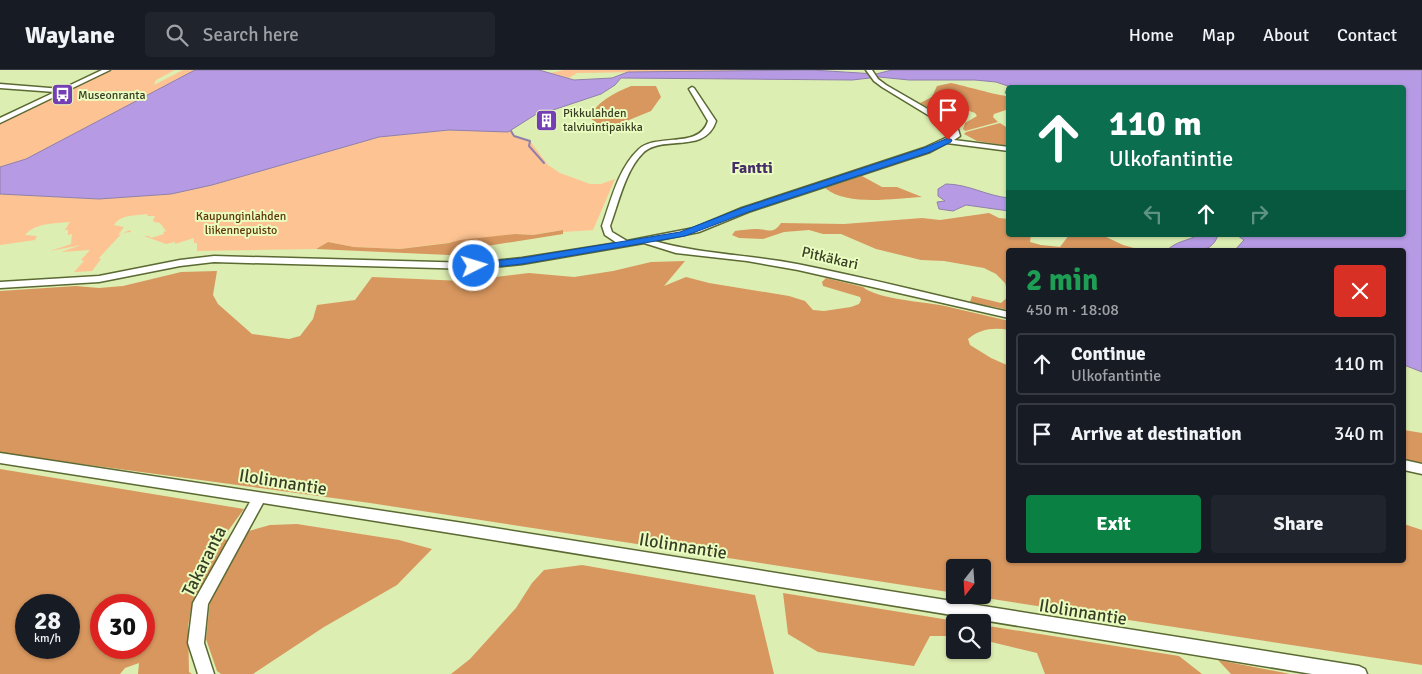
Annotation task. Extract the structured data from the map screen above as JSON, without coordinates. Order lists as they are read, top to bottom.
{
  "streets": {
    "street": ["Pitkäkari", "Ilolinnantie", "Takaranta"]
  },
  "crossings": [
    ["Ilolinnantie", "Takaranta"]
  ],
  "districts": ["Fantti"],
  "parks": ["Kaupunginlahden liikennepuisto"],
  "places": {
    "bus stop": ["Museonranta"],
    "building": ["Pikkulahden talviuintipaikka"]
  },
  "north": "bottom",
  "page": {
    "header": "Waylane",
    "search": "Search here",
    "nav": [
      "Home",
      "Map",
      "About",
      "Contact"
    ],
    "turn": ["110 m", "Ulkofantintie"],
    "heading": ["2 min", "450 m · 18:08"],
    "list": [
      {
        "name": "Continue",
        "note": "Ulkofantintie",
        "value": "110 m"
      },
      {
        "name": "Arrive at destination",
        "value": "340 m"
      }
    ],
    "buttons": ["Exit", "Share"],
    "speed": "28 km/h",
    "limit": "30"
  }
}
